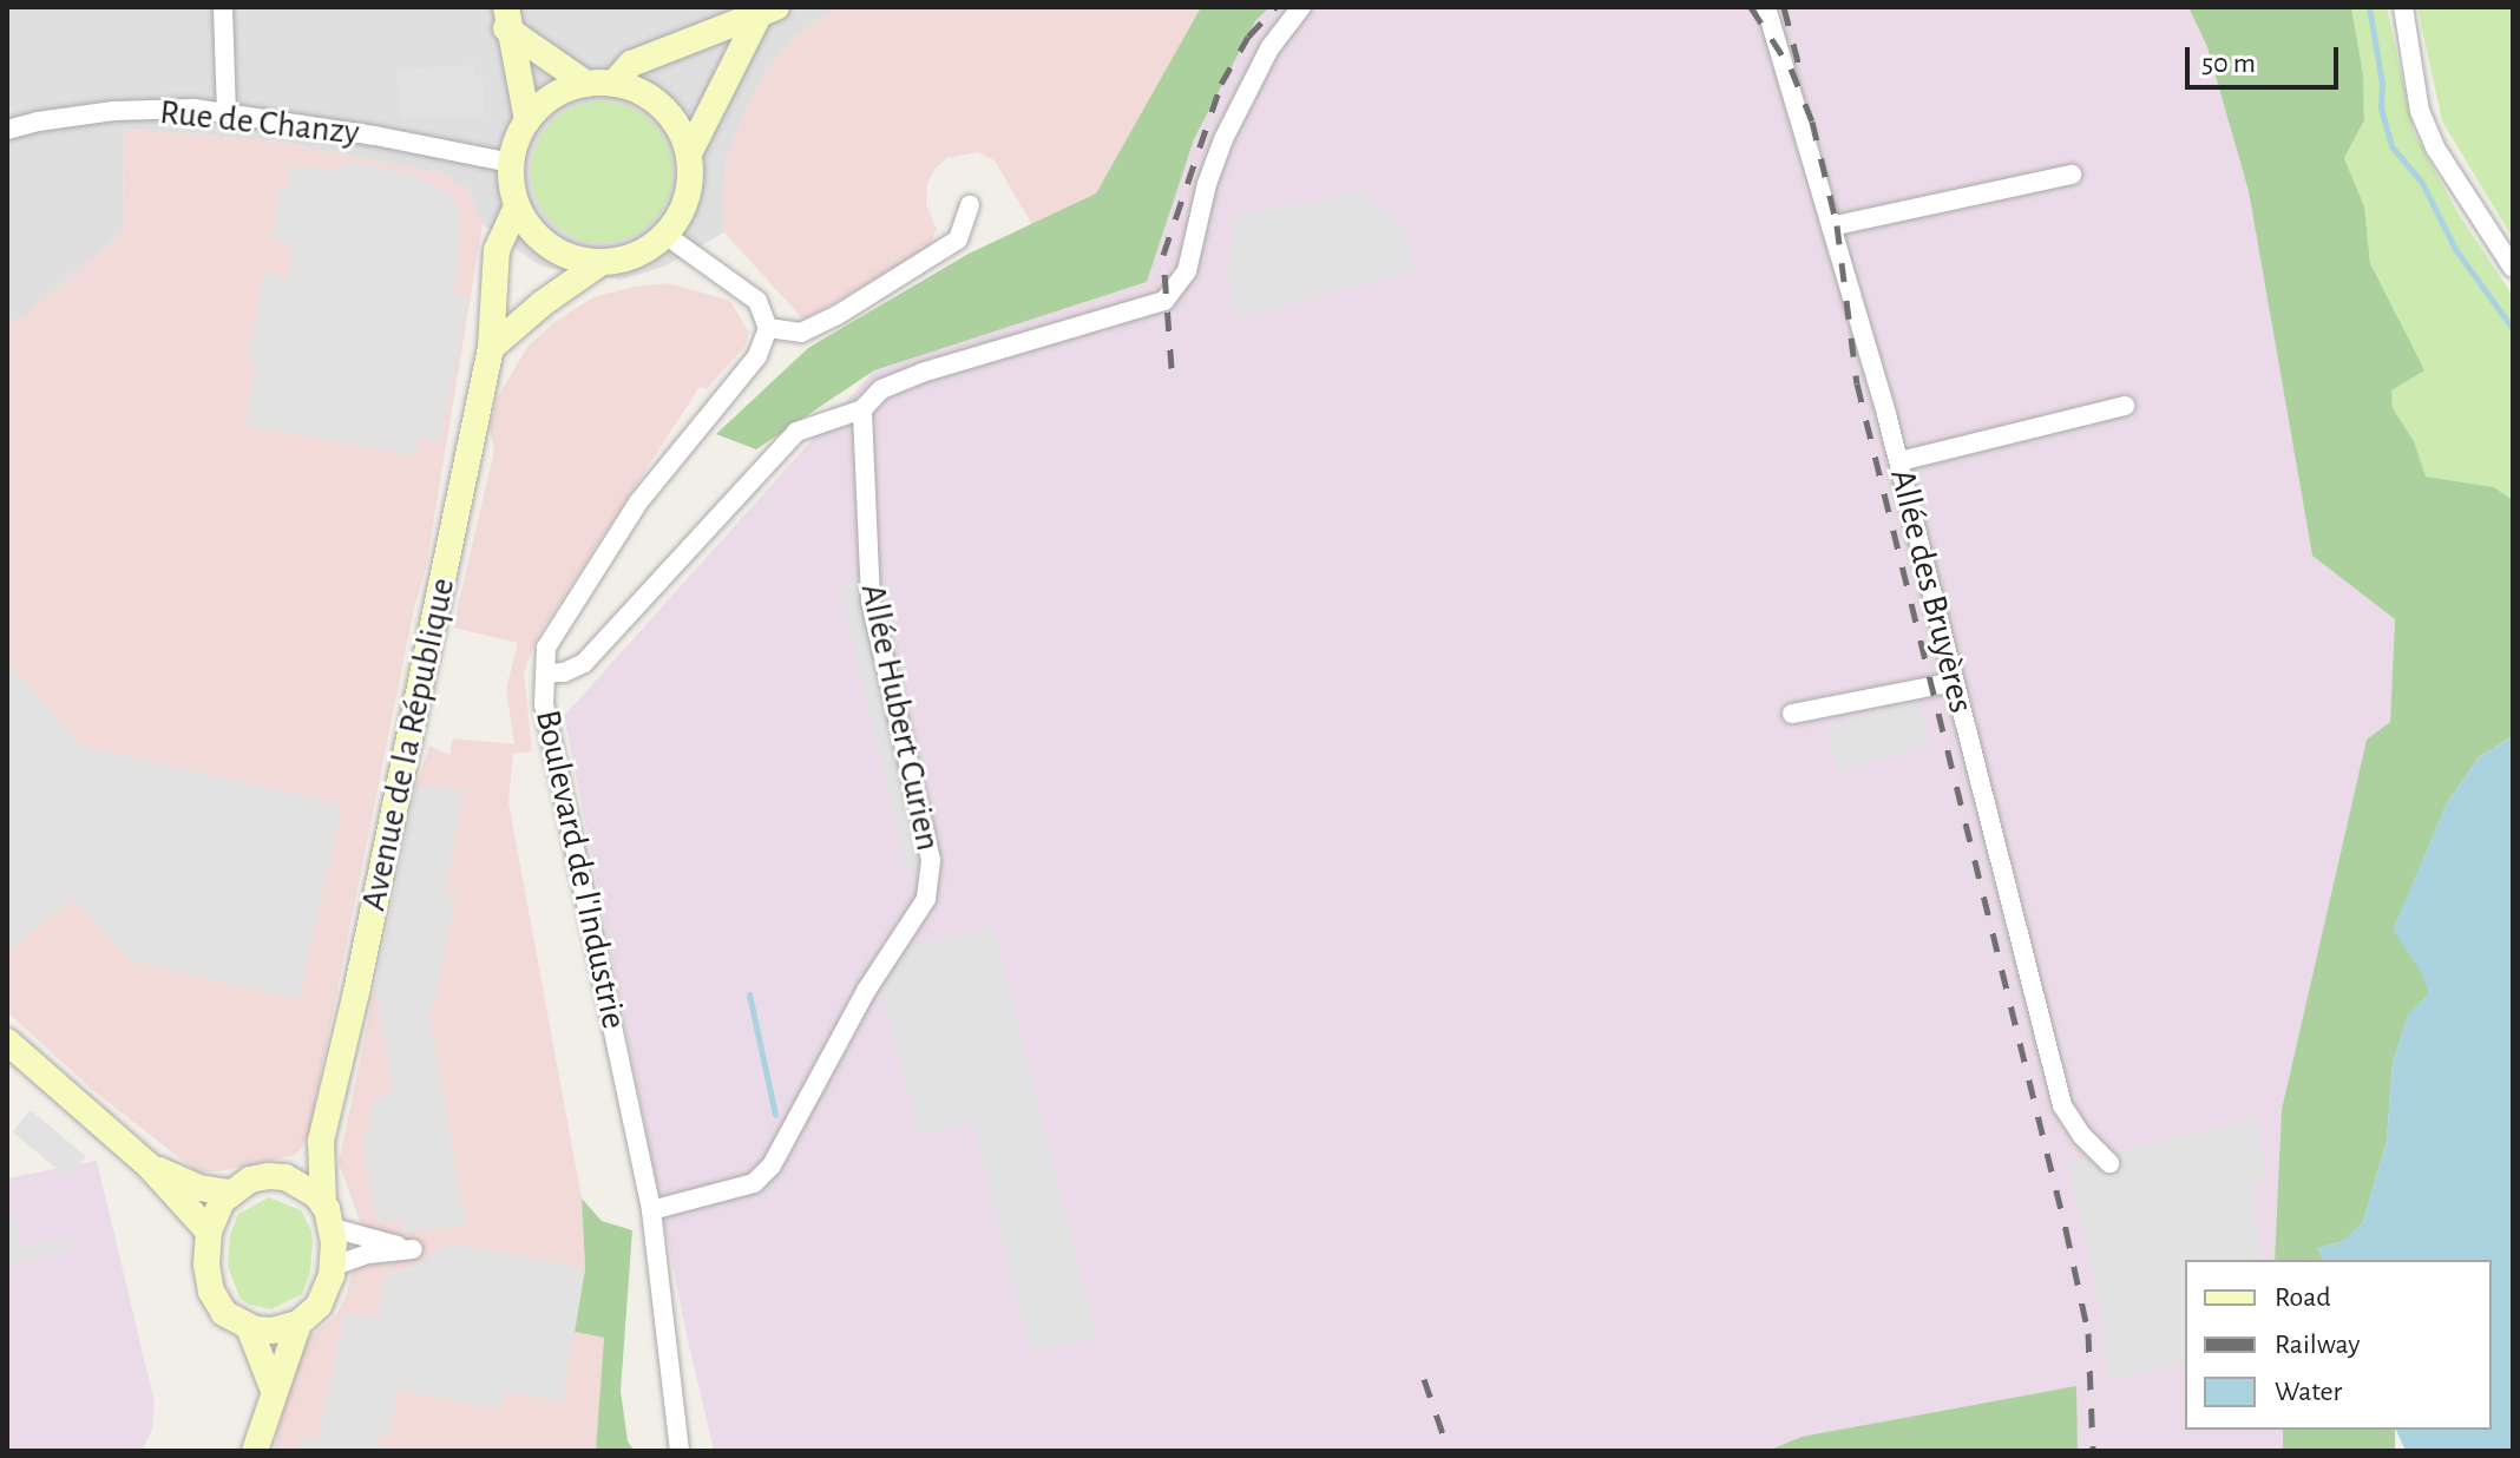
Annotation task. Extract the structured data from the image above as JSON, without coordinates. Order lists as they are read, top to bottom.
{
  "streets": {
    "street": [
      "Rue de Chanzy",
      "Allée des Bruyères",
      "Allée Hubert Curien",
      "Avenue de la République",
      "Boulevard de l'Industrie"
    ]
  },
  "crossings": [
    ["Rue de Chanzy", "Avenue de la République"],
    ["Allée Hubert Curien", "Boulevard de l'Industrie"]
  ],
  "legend": ["Road", "Railway", "Water"],
  "scale_bar": "50 m"
}
